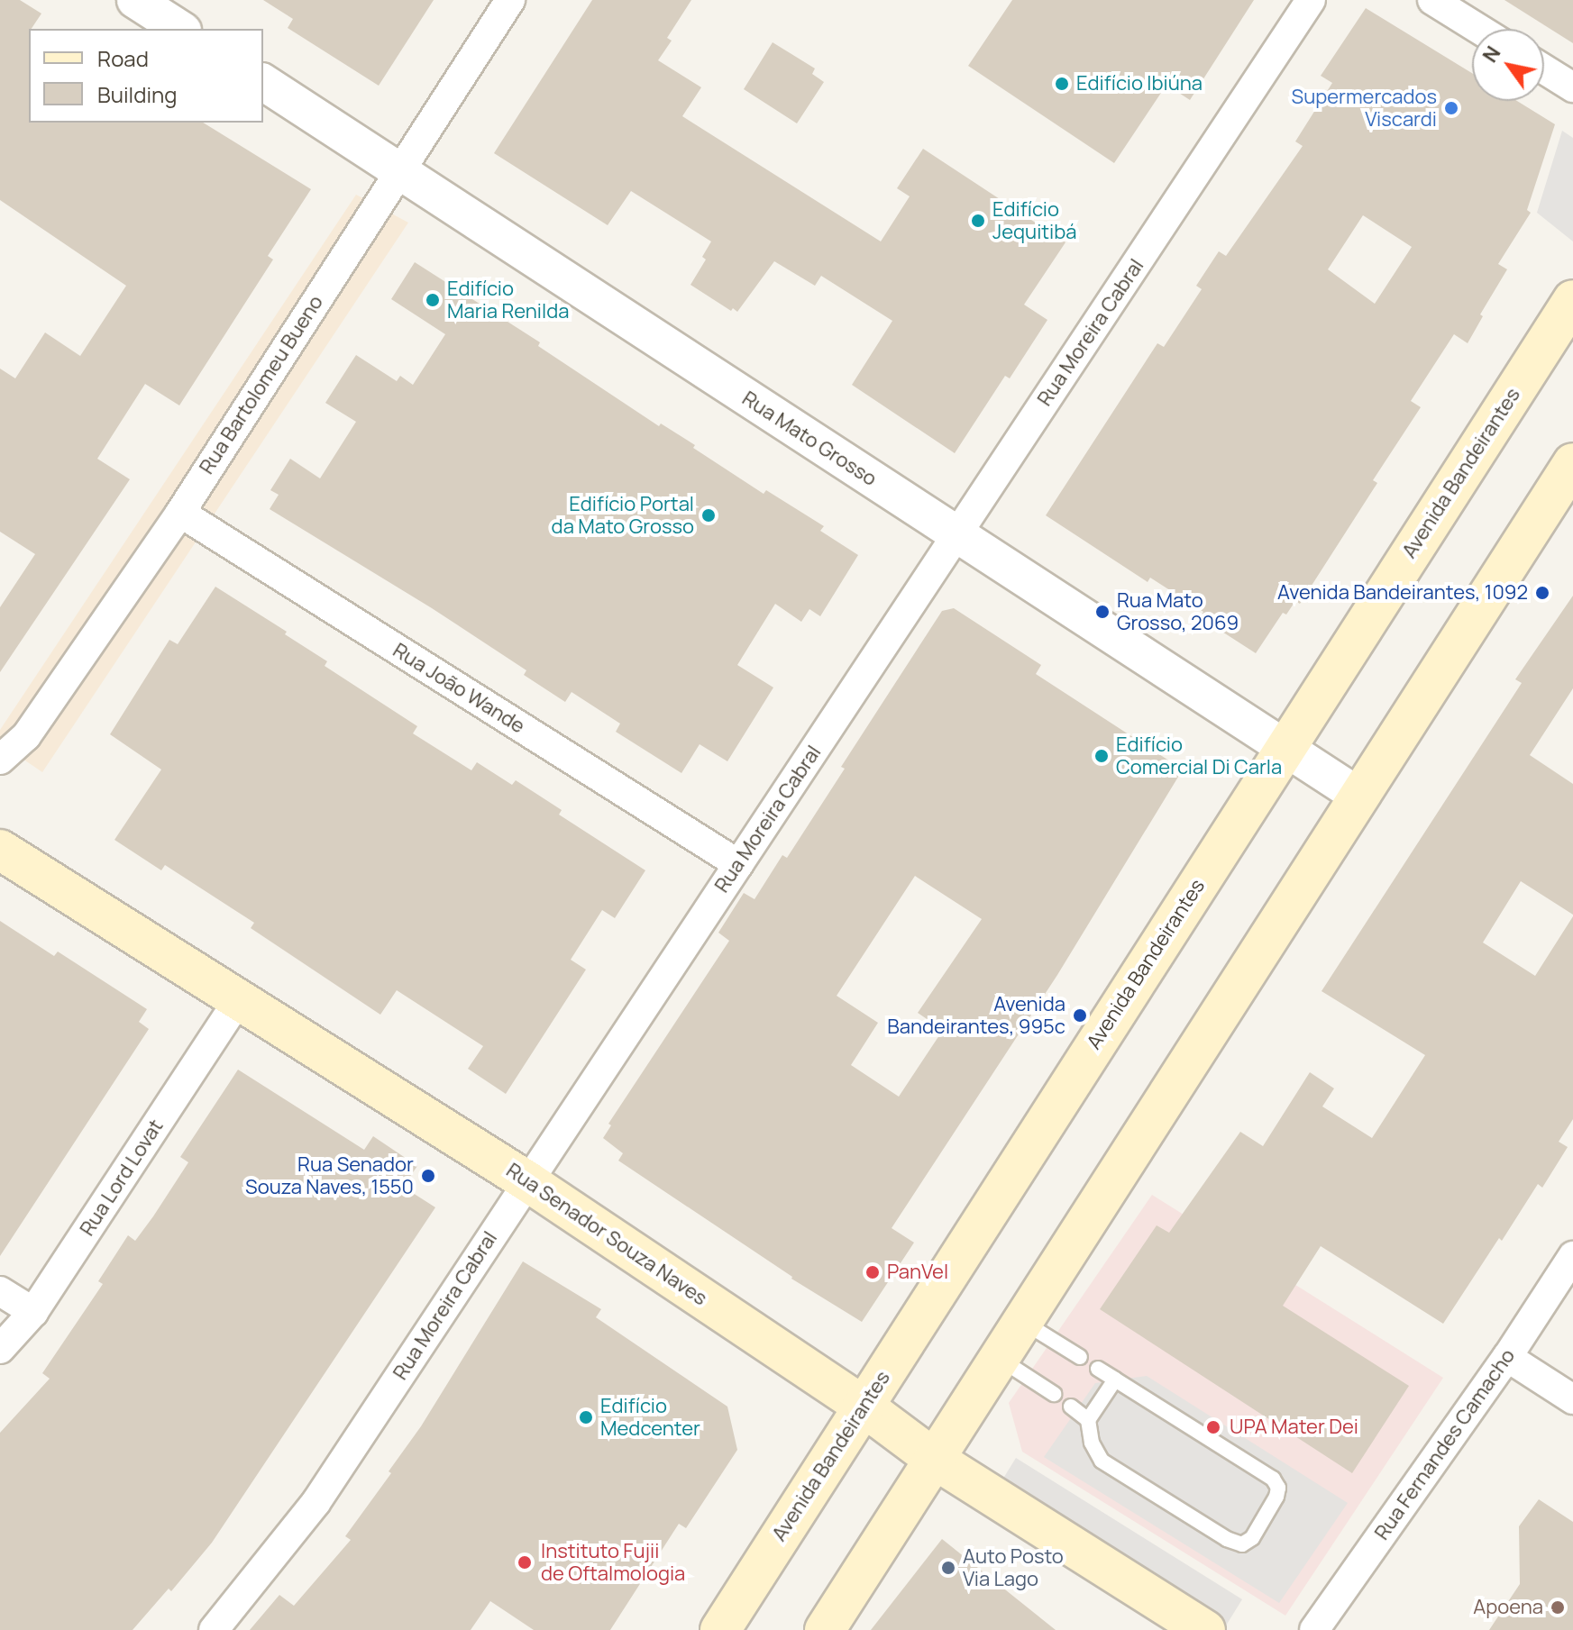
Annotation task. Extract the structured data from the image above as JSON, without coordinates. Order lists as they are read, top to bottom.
{
  "streets": {
    "main road": ["Avenida Bandeirantes", "Rua Senador Souza Naves"],
    "street": [
      "Rua Moreira Cabral",
      "Rua Bartolomeu Bueno",
      "Rua Mato Grosso",
      "Rua João Wande",
      "Rua Lord Lovat",
      "Rua Fernandes Camacho"
    ]
  },
  "crossings": [
    ["Rua Moreira Cabral", "Rua Mato Grosso"],
    ["Rua Moreira Cabral", "Rua João Wande"],
    ["Rua Moreira Cabral", "Rua Senador Souza Naves"],
    ["Rua Bartolomeu Bueno", "Rua Mato Grosso"],
    ["Rua Bartolomeu Bueno", "Rua João Wande"],
    ["Rua Mato Grosso", "Avenida Bandeirantes"],
    ["Avenida Bandeirantes", "Rua Senador Souza Naves"],
    ["Rua Lord Lovat", "Rua Senador Souza Naves"]
  ],
  "places": [
    "Edifício Ibiúna",
    "Supermercados Viscardi",
    "Edifício Jequitibá",
    "Edifício Maria Renilda",
    "Edifício Portal da Mato Grosso",
    "Avenida Bandeirantes, 1092",
    "Rua Mato Grosso, 2069",
    "Edifício Comercial Di Carla",
    "Avenida Bandeirantes, 995c",
    "Rua Senador Souza Naves, 1550",
    "PanVel",
    "Edifício Medcenter",
    "UPA Mater Dei",
    "Instituto Fujii de Oftalmologia",
    "Auto Posto Via Lago",
    "Apoena"
  ],
  "legend": ["Road", "Building"],
  "north": "top left"
}
